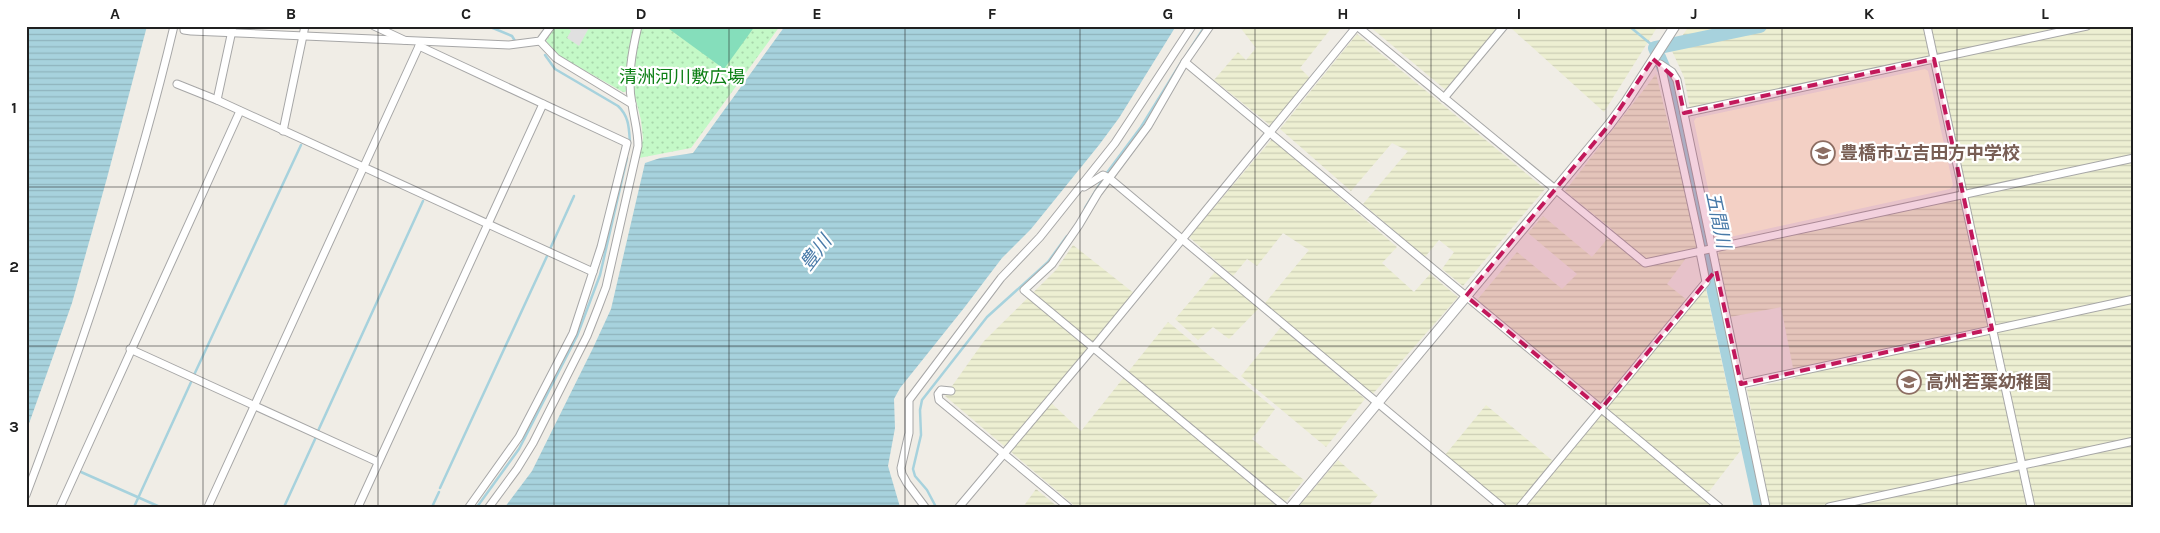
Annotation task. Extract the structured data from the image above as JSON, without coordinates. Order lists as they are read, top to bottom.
{
  "water": ["五間川", "豊川"],
  "parks": ["清洲河川敷広場"],
  "places": {
    "school or university": ["豊橋市立吉田方中学校", "高州若葉幼稚園"]
  },
  "grid": {
    "columns": [
      "A",
      "B",
      "C",
      "D",
      "E",
      "F",
      "G",
      "H",
      "I",
      "J",
      "K",
      "L"
    ],
    "rows": ["1", "2", "3"]
  }
}
